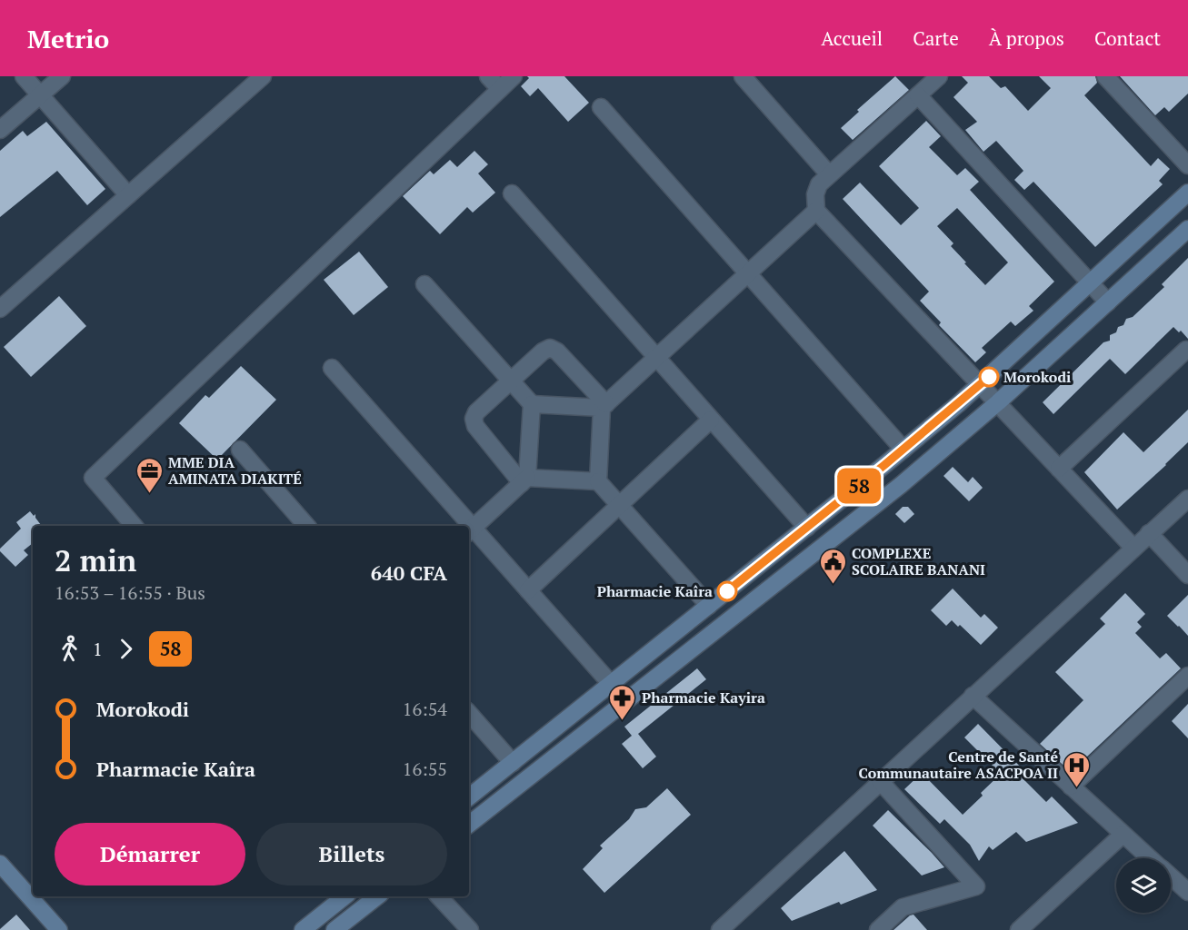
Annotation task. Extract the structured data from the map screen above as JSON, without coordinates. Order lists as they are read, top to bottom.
{
  "places": {
    "other": ["Morokodi", "Pharmacie Kaîra"],
    "office": ["MME DIA AMINATA DIAKITÉ"],
    "public building": ["COMPLEXE SCOLAIRE BANANI"],
    "pharmacy": ["Pharmacie Kayira"],
    "hospital": ["Centre de Santé Communautaire ASACPOA II"]
  },
  "lines": ["bus line 58"],
  "page": {
    "header": "Metrio",
    "nav": [
      "Accueil",
      "Carte",
      "À propos",
      "Contact"
    ],
    "on_map": "58",
    "heading": ["2 min", "16:53 – 16:55 · Bus", "640 CFA"],
    "legs": ["1", "58"],
    "list": [
      {
        "name": "Morokodi",
        "value": "16:54"
      },
      {
        "name": "Pharmacie Kaîra",
        "value": "16:55"
      }
    ],
    "buttons": ["Démarrer", "Billets"]
  }
}
